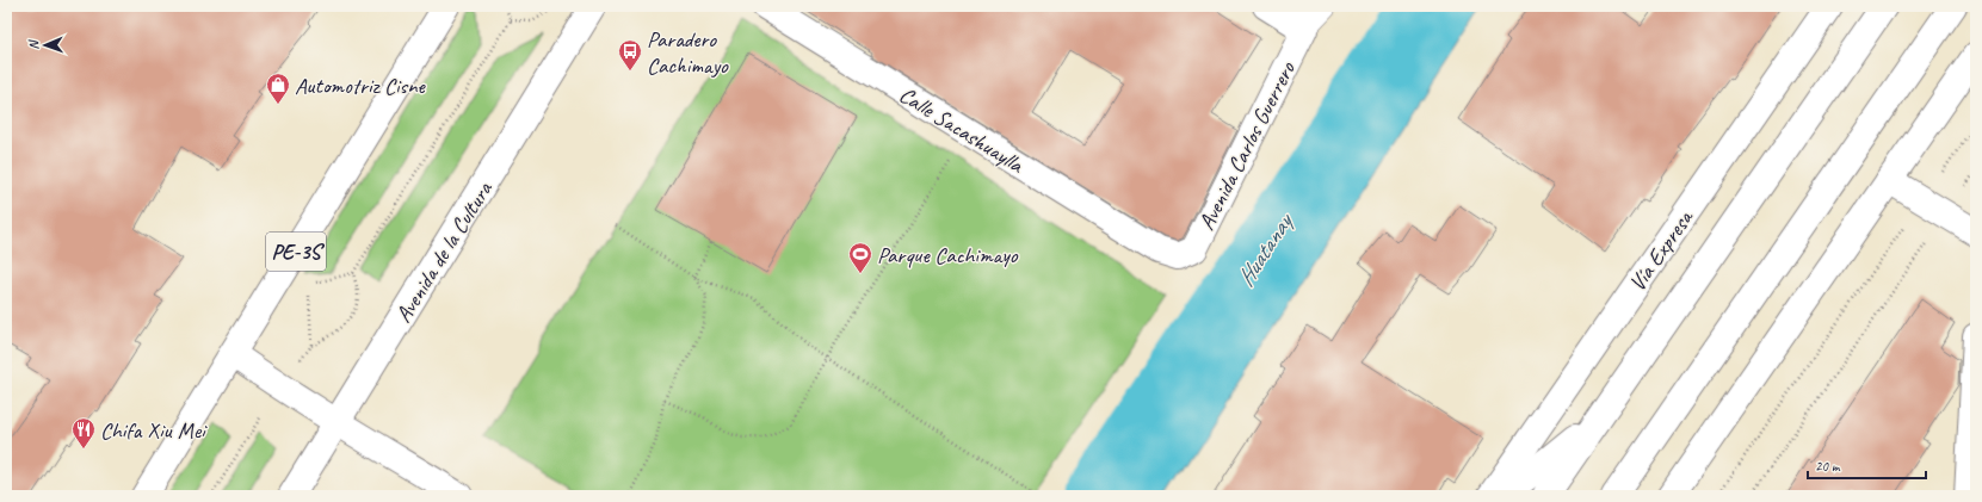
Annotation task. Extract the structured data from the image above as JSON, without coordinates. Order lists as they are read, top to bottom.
{
  "streets": {
    "main road": [
      "Calle Sacashuaylla",
      "Avenida Carlos Guerrero",
      "Vía Expresa",
      "PE-3S",
      "Avenida de la Cultura"
    ]
  },
  "crossings": [
    ["Calle Sacashuaylla", "Avenida Carlos Guerrero"]
  ],
  "water": ["Huatanay"],
  "places": {
    "bus stop": ["Paradero Cachimayo"],
    "shop": ["Automotriz Cisne"],
    "sports": ["Parque Cachimayo"],
    "restaurant": ["Chifa Xiu Mei"]
  },
  "scale_bar": "20 m",
  "north": "left"
}
